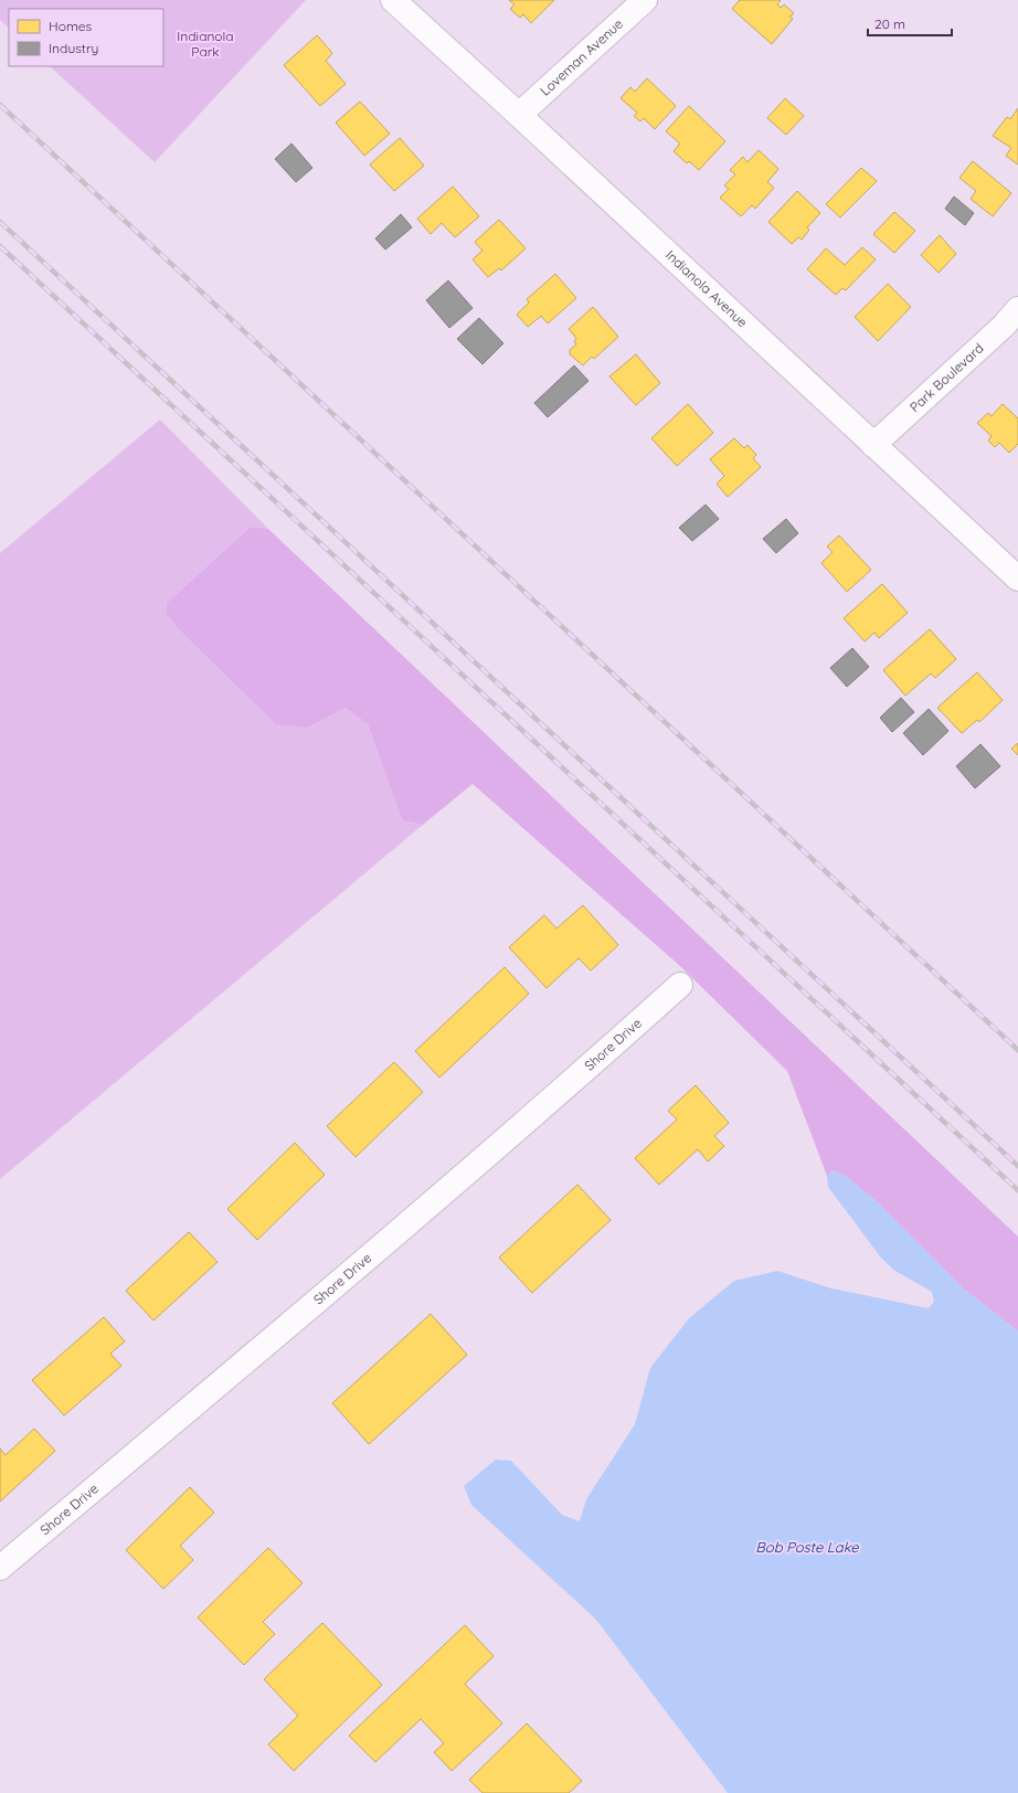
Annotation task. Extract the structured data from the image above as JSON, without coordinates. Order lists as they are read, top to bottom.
{
  "streets": {
    "street": [
      "Loveman Avenue",
      "Indianola Avenue",
      "Park Boulevard",
      "Shore Drive"
    ]
  },
  "crossings": [
    ["Loveman Avenue", "Indianola Avenue"],
    ["Indianola Avenue", "Park Boulevard"]
  ],
  "water": ["Bob Poste Lake"],
  "parks": ["Indianola Park"],
  "legend": ["Homes", "Industry"],
  "scale_bar": "20 m"
}
